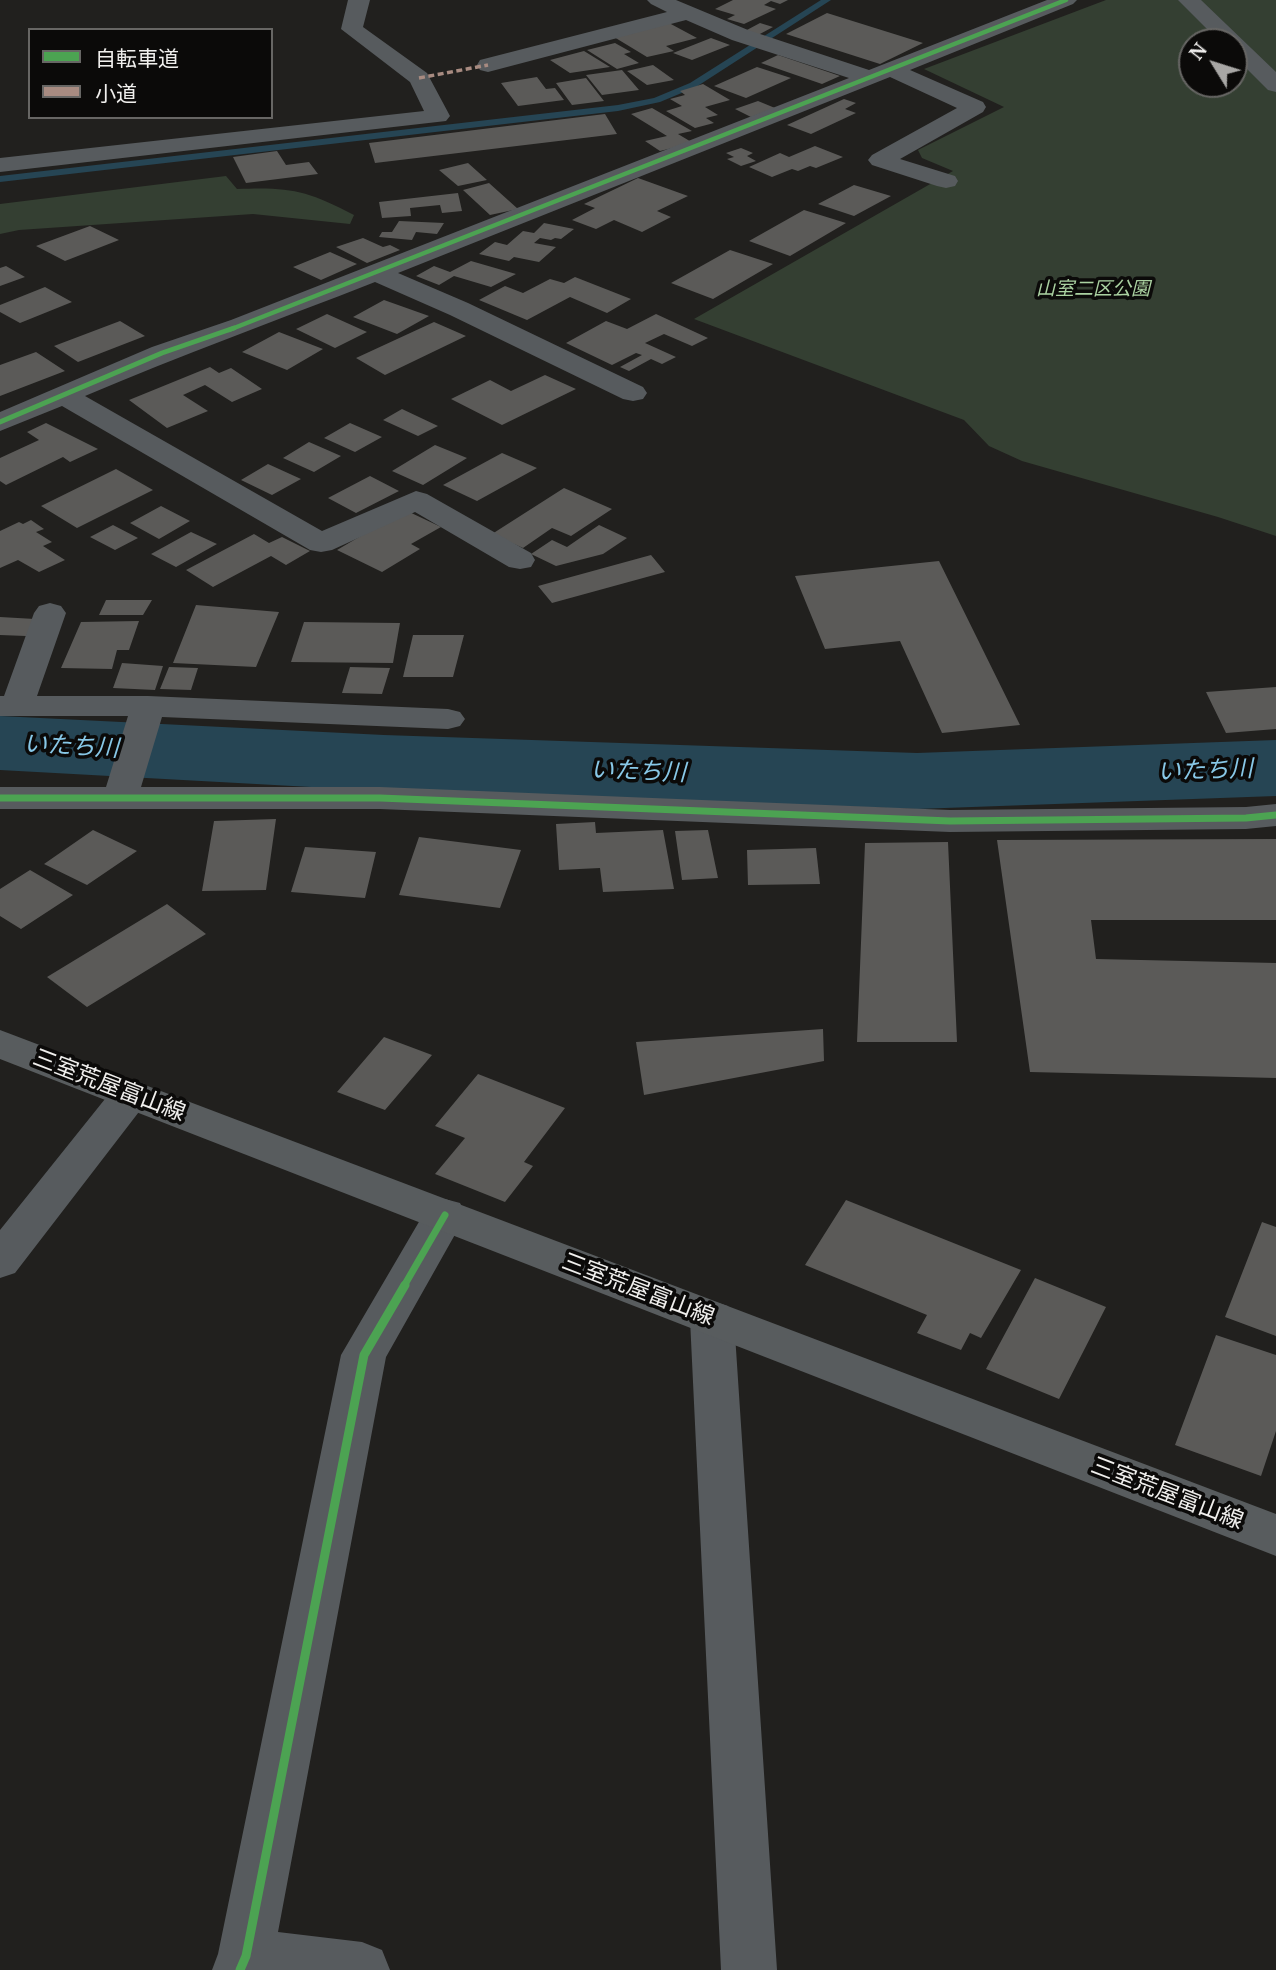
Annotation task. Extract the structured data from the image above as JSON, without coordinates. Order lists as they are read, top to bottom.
{
  "streets": {
    "main road": ["三室荒屋富山線"]
  },
  "water": ["いたち川"],
  "parks": ["山室二区公園"],
  "legend": ["自転車道", "小道"],
  "north": "top left"
}
